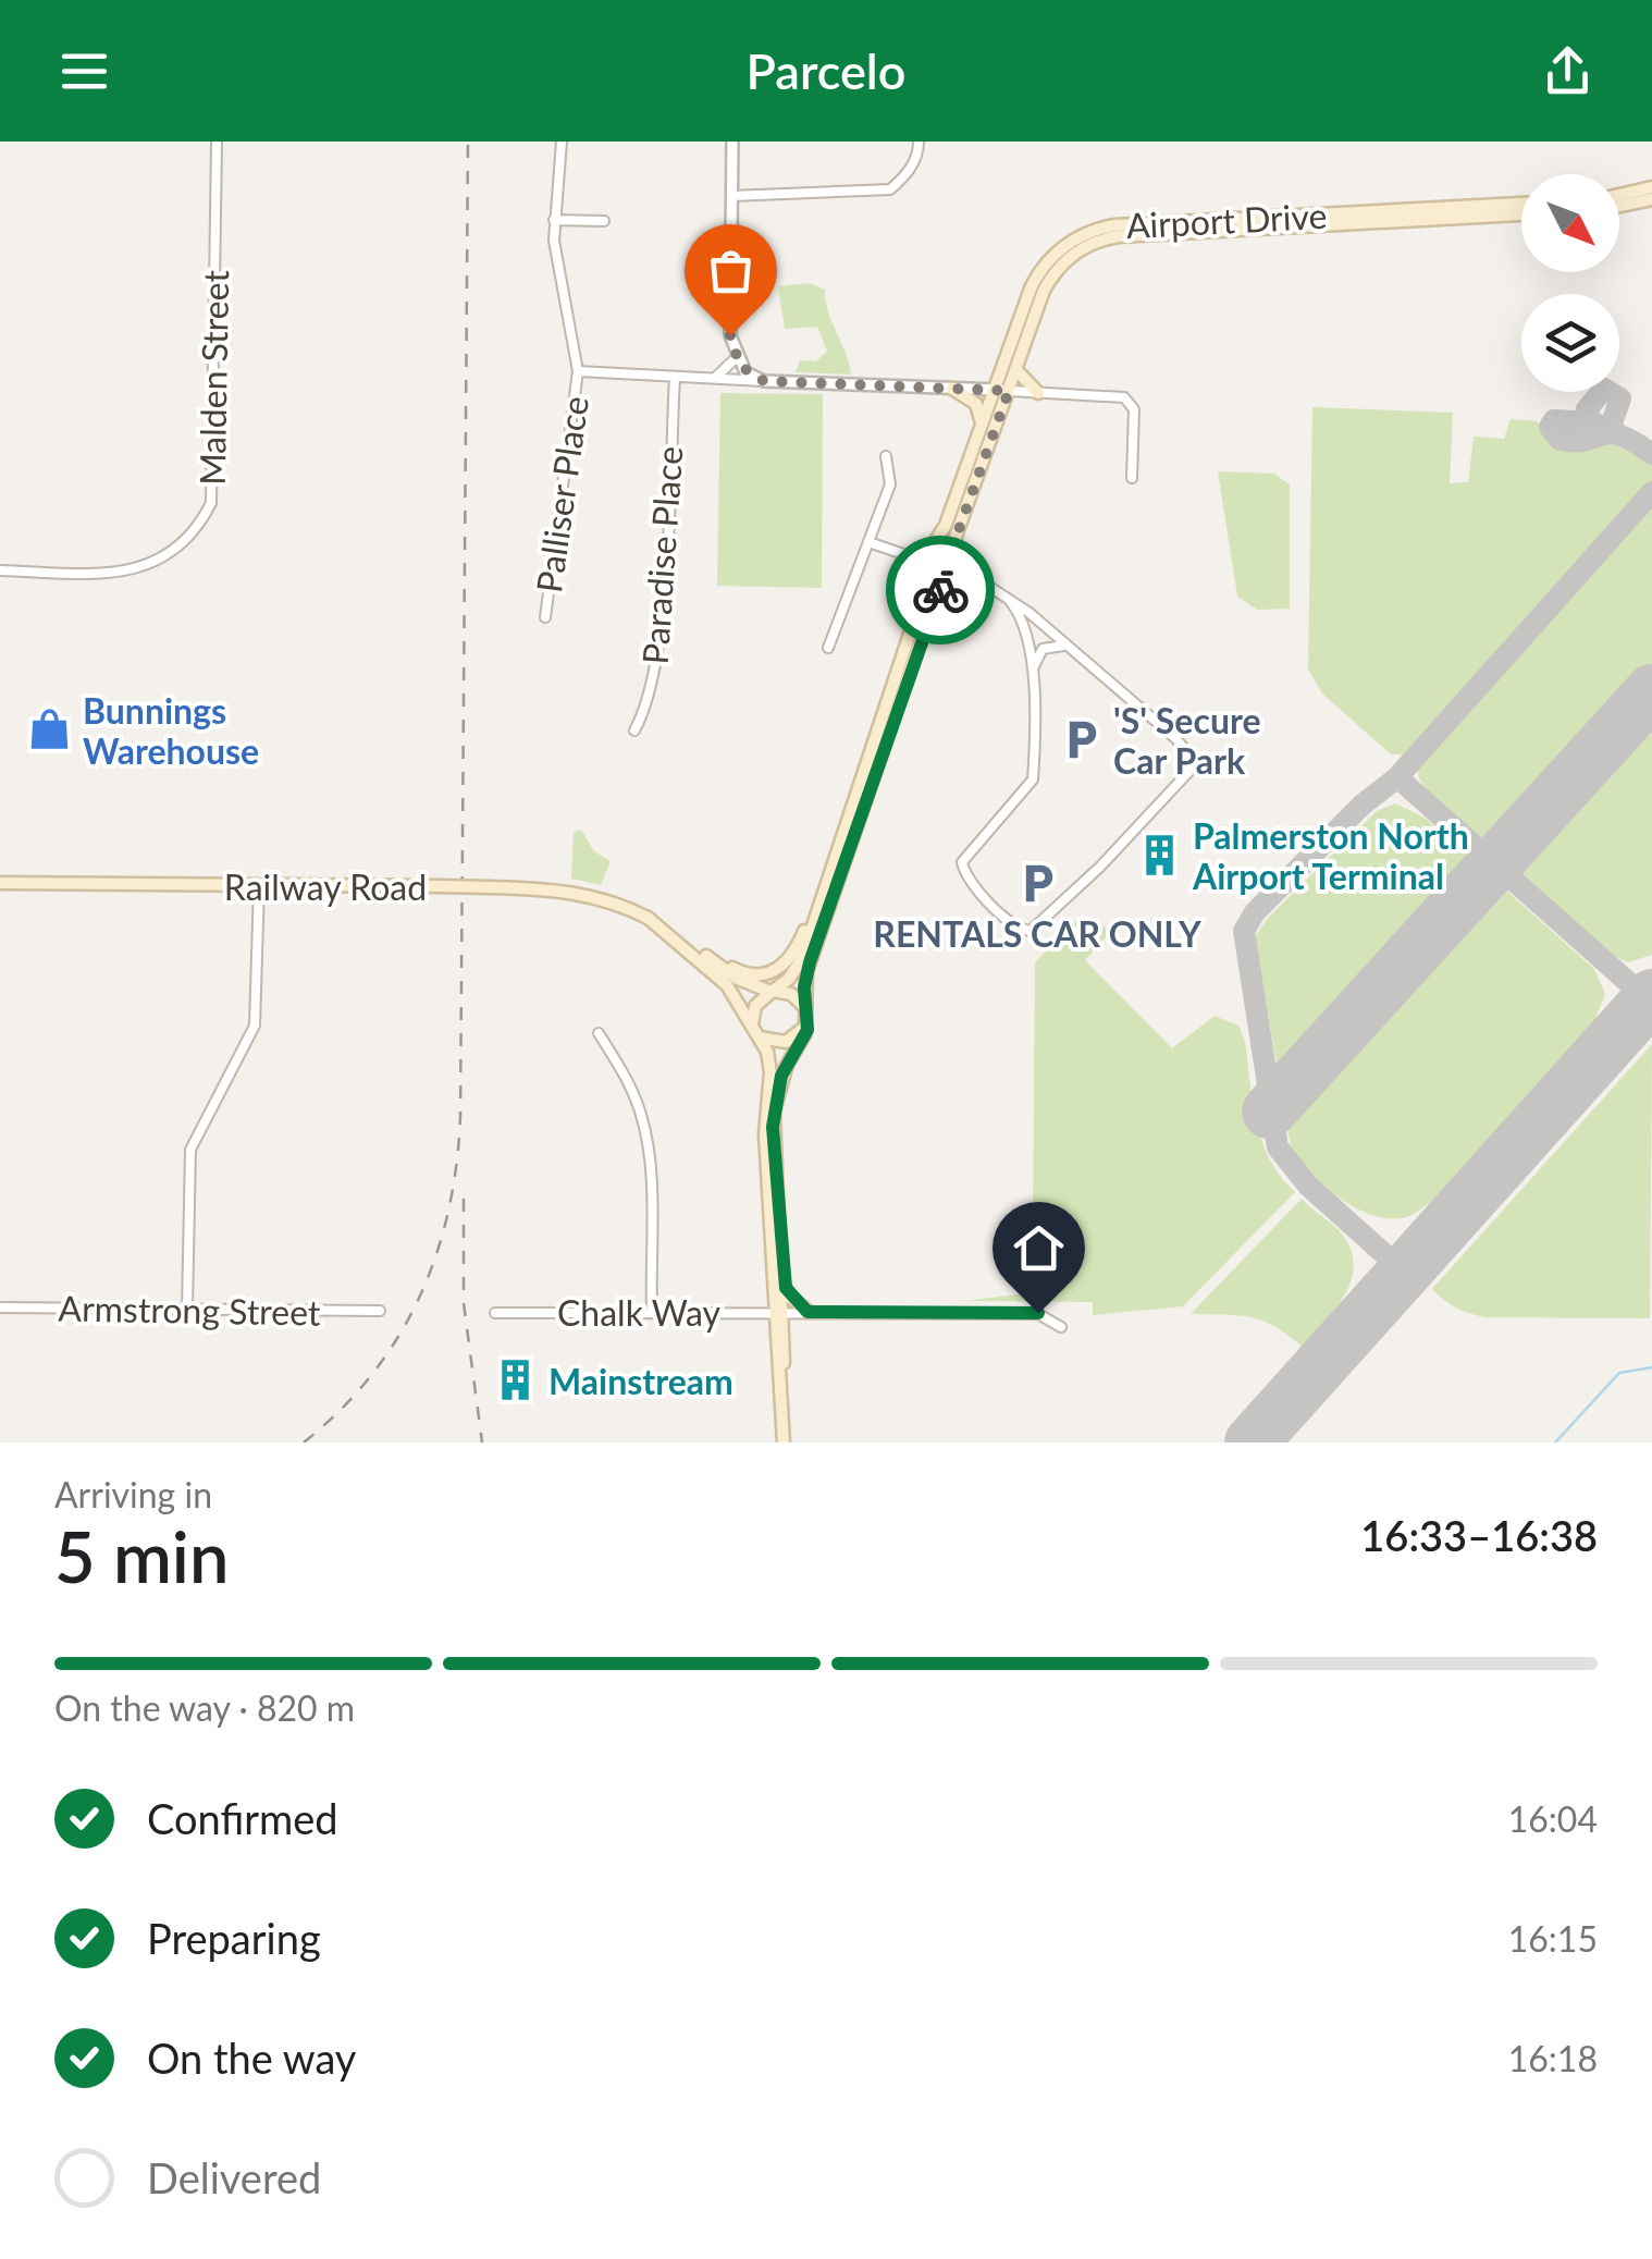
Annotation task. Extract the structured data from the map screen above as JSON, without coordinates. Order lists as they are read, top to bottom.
{
  "streets": {
    "main road": ["Airport Drive", "Railway Road"],
    "street": [
      "Malden Street",
      "Palliser Place",
      "Paradise Place",
      "Armstrong Street",
      "Chalk Way"
    ]
  },
  "crossings": [
    ["Airport Drive", "Railway Road"],
    ["Railway Road", "Chalk Way"]
  ],
  "places": {
    "shop": ["Bunnings Warehouse"],
    "parking": ["'S' Secure Car Park", "RENTALS CAR ONLY"],
    "building": ["Palmerston North Airport Terminal", "Mainstream"]
  },
  "north": "bottom right",
  "page": {
    "header": "Parcelo",
    "heading": ["5 min", "Arriving in", "16:33–16:38"],
    "bar": "On the way · 820 m",
    "list": [
      ["Confirmed", "16:04"],
      ["Preparing", "16:15"],
      ["On the way", "16:18"],
      "Delivered"
    ]
  }
}
